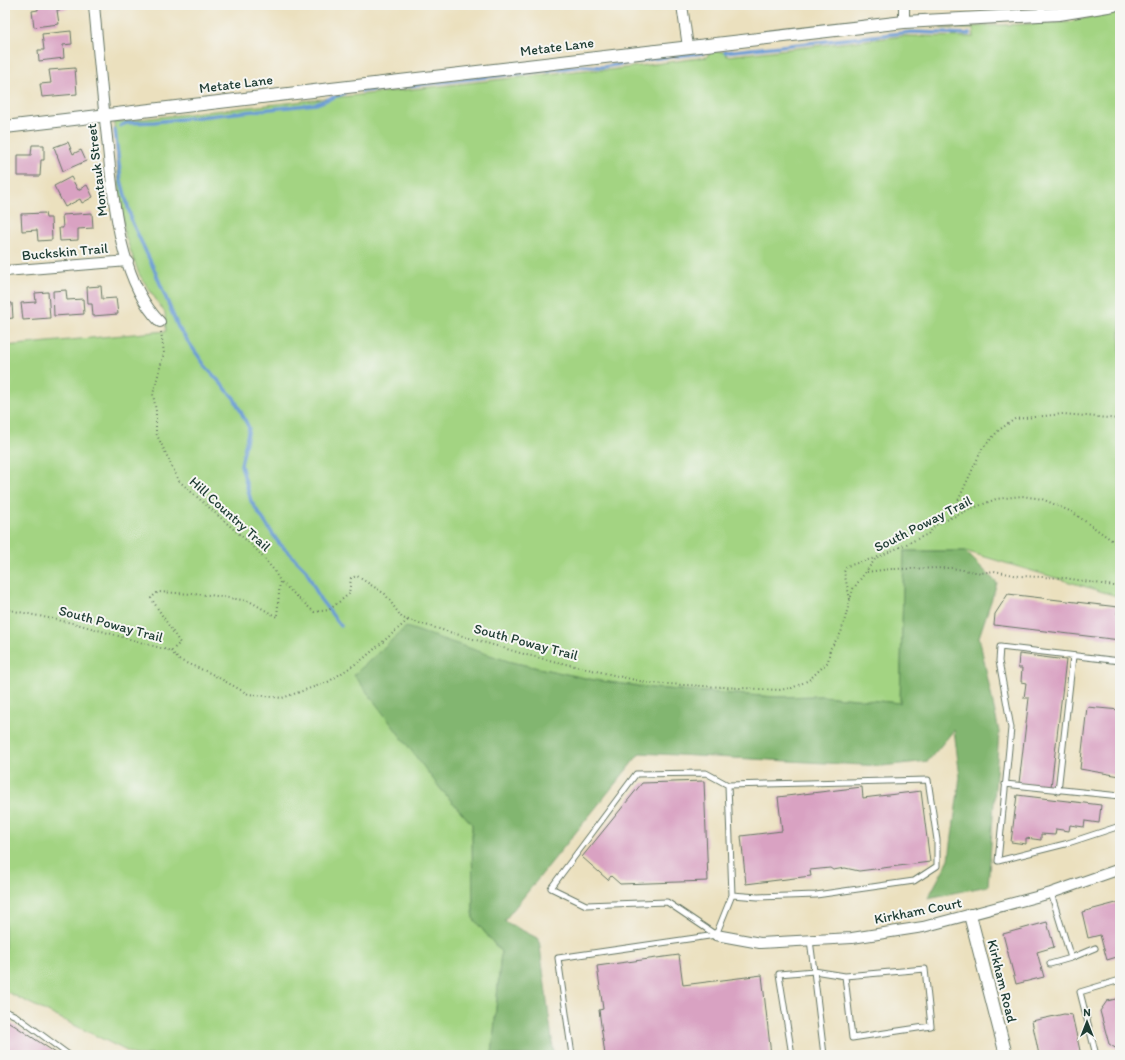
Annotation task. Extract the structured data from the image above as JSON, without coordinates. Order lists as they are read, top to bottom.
{
  "streets": {
    "street": [
      "Metate Lane",
      "Montauk Street",
      "Buckskin Trail",
      "Kirkham Court",
      "Kirkham Road"
    ],
    "path": ["Hill Country Trail", "South Poway Trail"]
  },
  "crossings": [
    ["Metate Lane", "Montauk Street"],
    ["Montauk Street", "Buckskin Trail"],
    ["Montauk Street", "Hill Country Trail"],
    ["Hill Country Trail", "South Poway Trail"],
    ["Kirkham Court", "Kirkham Road"]
  ],
  "north": "top"
}
